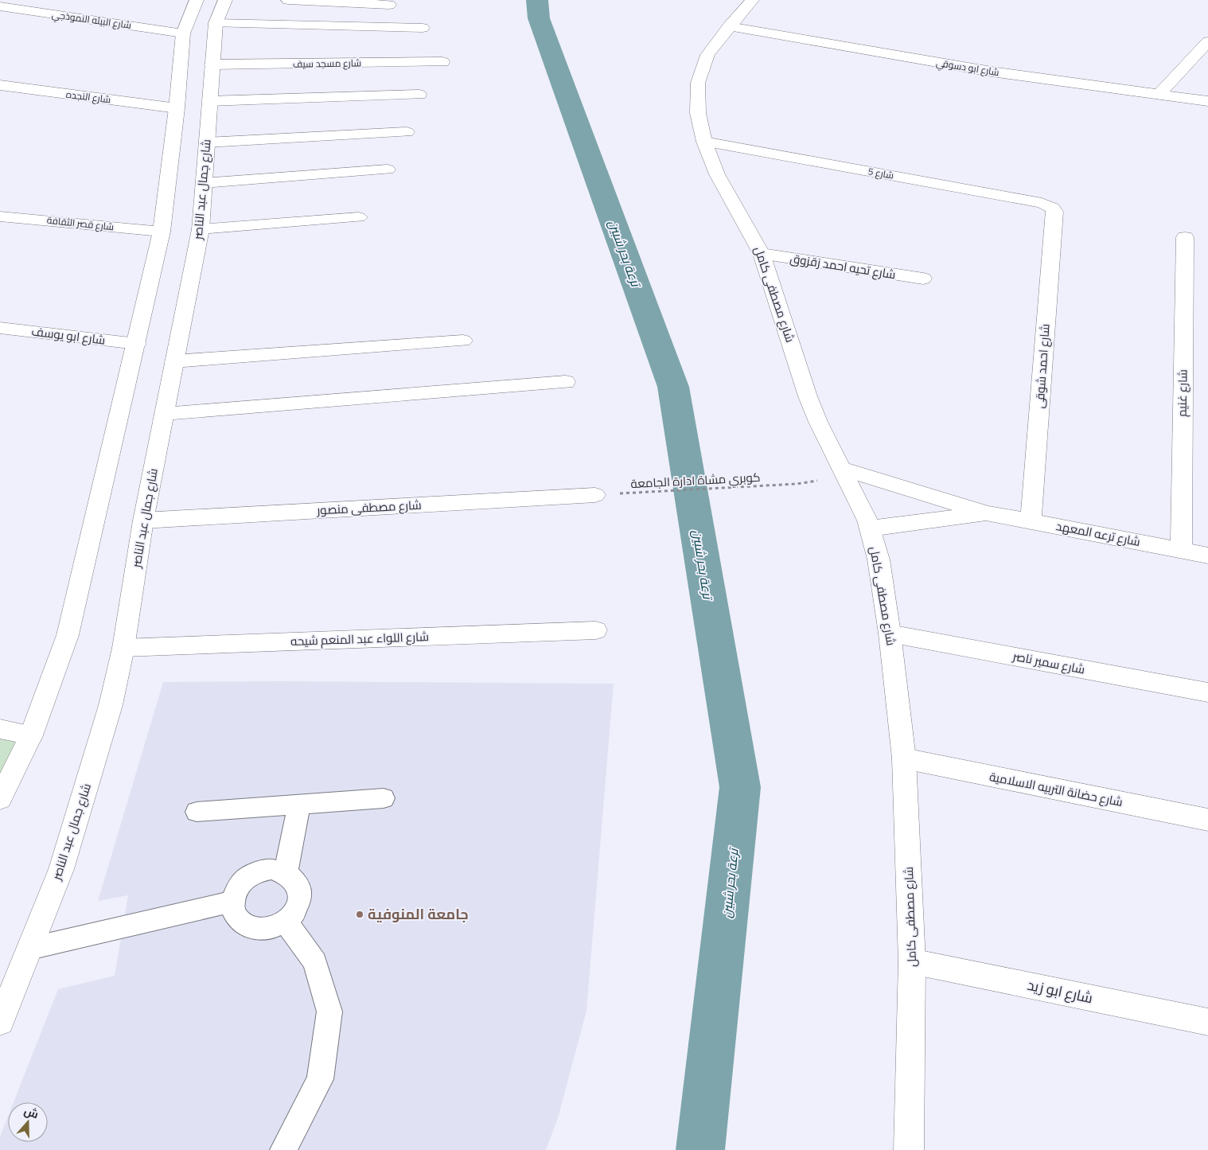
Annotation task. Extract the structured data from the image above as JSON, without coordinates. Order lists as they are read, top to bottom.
{
  "streets": {
    "street": [
      "شارع البيئه النموذجي",
      "شارع مسجد سيف",
      "شارع ابو دسوقي",
      "شارع النجده",
      "شارع 5",
      "شارع جمال عبد الناصر",
      "شارع قصر الثقافة",
      "شارع تحيه احمد زقزوق",
      "شارع مصطفى كامل",
      "شارع ابو يوسف",
      "شارع احمد شوقى",
      "شارع غنيم",
      "شارع مصطفى منصور",
      "شارع ترعه المعهد",
      "شارع اللواء عبد المنعم شيحه",
      "شارع سمير ناصر",
      "شارع حضانة التربيه الاسلامية",
      "شارع ابو زيد"
    ],
    "path": ["كوبري مشاة ادارة الجامعة"]
  },
  "crossings": [
    ["شارع مسجد سيف", "شارع جمال عبد الناصر"],
    ["شارع ابو دسوقي", "شارع مصطفى كامل"],
    ["شارع 5", "شارع مصطفى كامل"],
    ["شارع 5", "شارع احمد شوقى"],
    ["شارع جمال عبد الناصر", "شارع مصطفى منصور"],
    ["شارع جمال عبد الناصر", "شارع اللواء عبد المنعم شيحه"],
    ["شارع تحيه احمد زقزوق", "شارع مصطفى كامل"],
    ["شارع مصطفى كامل", "شارع ترعه المعهد"],
    ["شارع مصطفى كامل", "شارع سمير ناصر"],
    ["شارع مصطفى كامل", "شارع حضانة التربيه الاسلامية"],
    ["شارع مصطفى كامل", "شارع ابو زيد"],
    ["شارع احمد شوقى", "شارع ترعه المعهد"],
    ["شارع غنيم", "شارع ترعه المعهد"],
    ["كوبري مشاة ادارة الجامعة", "شارع مصطفى منصور"]
  ],
  "water": ["ترعة بحر شبين"],
  "places": ["جامعة المنوفية"],
  "north": "top"
}
